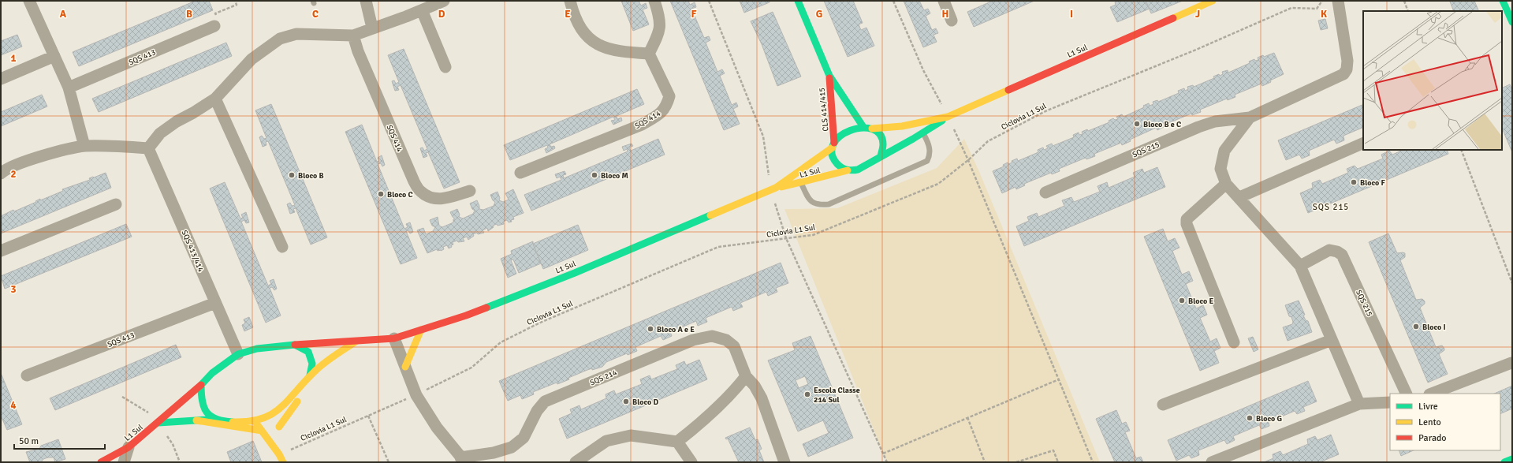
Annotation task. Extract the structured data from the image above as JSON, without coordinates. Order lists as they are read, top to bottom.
{
  "streets": {
    "street": [
      "L1 Sul",
      "SQS 413",
      "CLS 414/415",
      "SQS 414",
      "SQS 215",
      "SQS 413/414",
      "SQS 214"
    ],
    "path": ["Ciclovia L1 Sul"]
  },
  "crossings": [
    ["L1 Sul", "CLS 414/415"],
    ["L1 Sul", "SQS 413/414"],
    ["L1 Sul", "SQS 214"],
    ["SQS 413", "SQS 413/414"],
    ["Ciclovia L1 Sul", "SQS 214"]
  ],
  "districts": ["SQS 215"],
  "places": [
    "Bloco B e C",
    "Bloco B",
    "Bloco M",
    "Bloco F",
    "Bloco C",
    "Bloco E",
    "Bloco I",
    "Bloco A e E",
    "Escola Classe 214 Sul",
    "Bloco D",
    "Bloco G"
  ],
  "legend": ["Livre", "Lento", "Parado"],
  "scale_bar": "50 m",
  "grid": {
    "columns": [
      "A",
      "B",
      "C",
      "D",
      "E",
      "F",
      "G",
      "H",
      "I",
      "J",
      "K"
    ],
    "rows": [
      "1",
      "2",
      "3",
      "4"
    ]
  }
}
